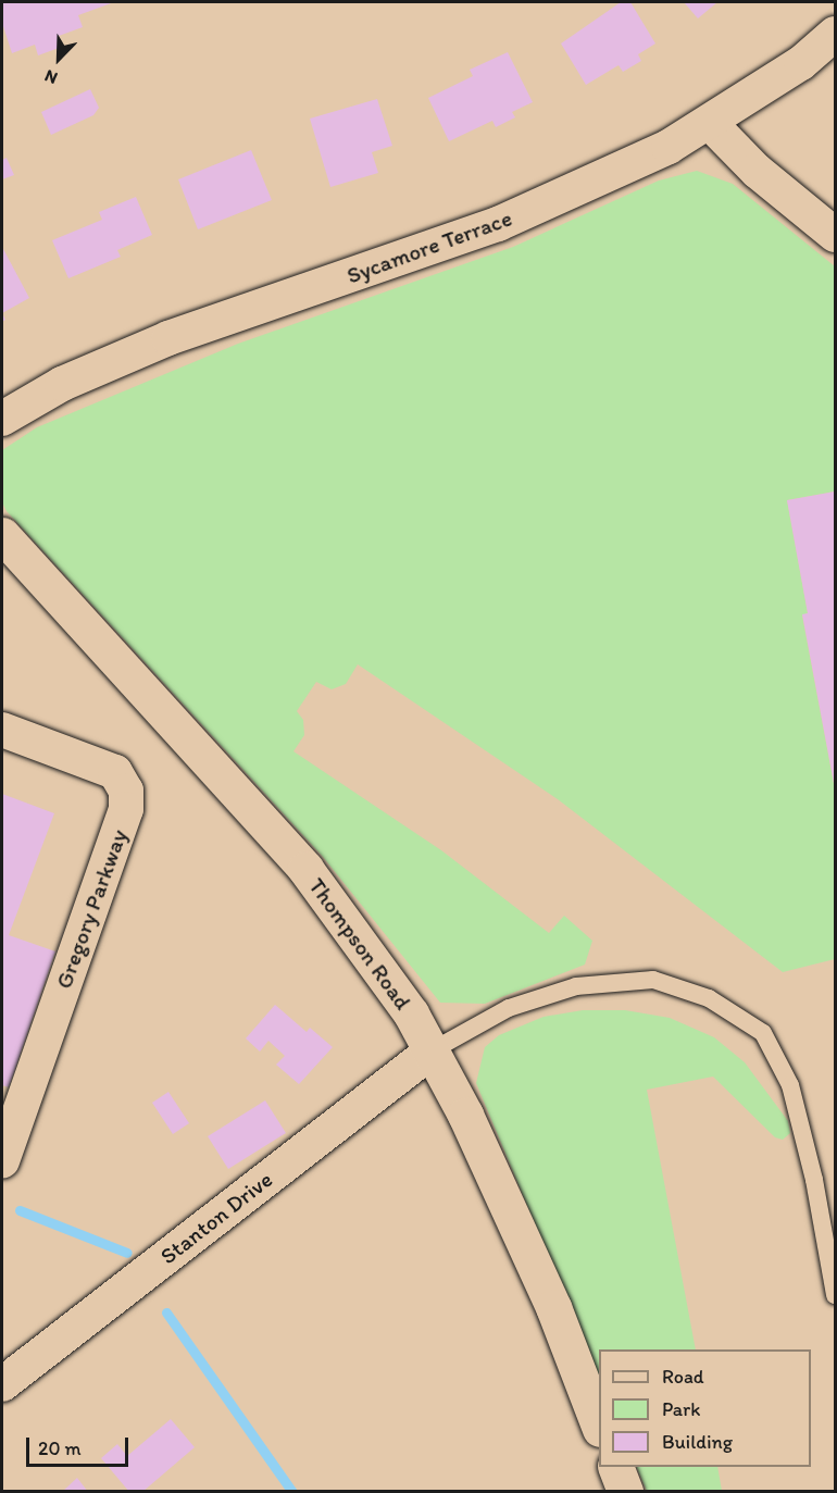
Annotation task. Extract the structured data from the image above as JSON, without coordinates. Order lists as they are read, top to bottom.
{
  "streets": {
    "street": [
      "Sycamore Terrace",
      "Gregory Parkway",
      "Thompson Road",
      "Stanton Drive"
    ]
  },
  "crossings": [
    ["Thompson Road", "Stanton Drive"]
  ],
  "legend": ["Road", "Park", "Building"],
  "scale_bar": "20 m",
  "north": "bottom left"
}
